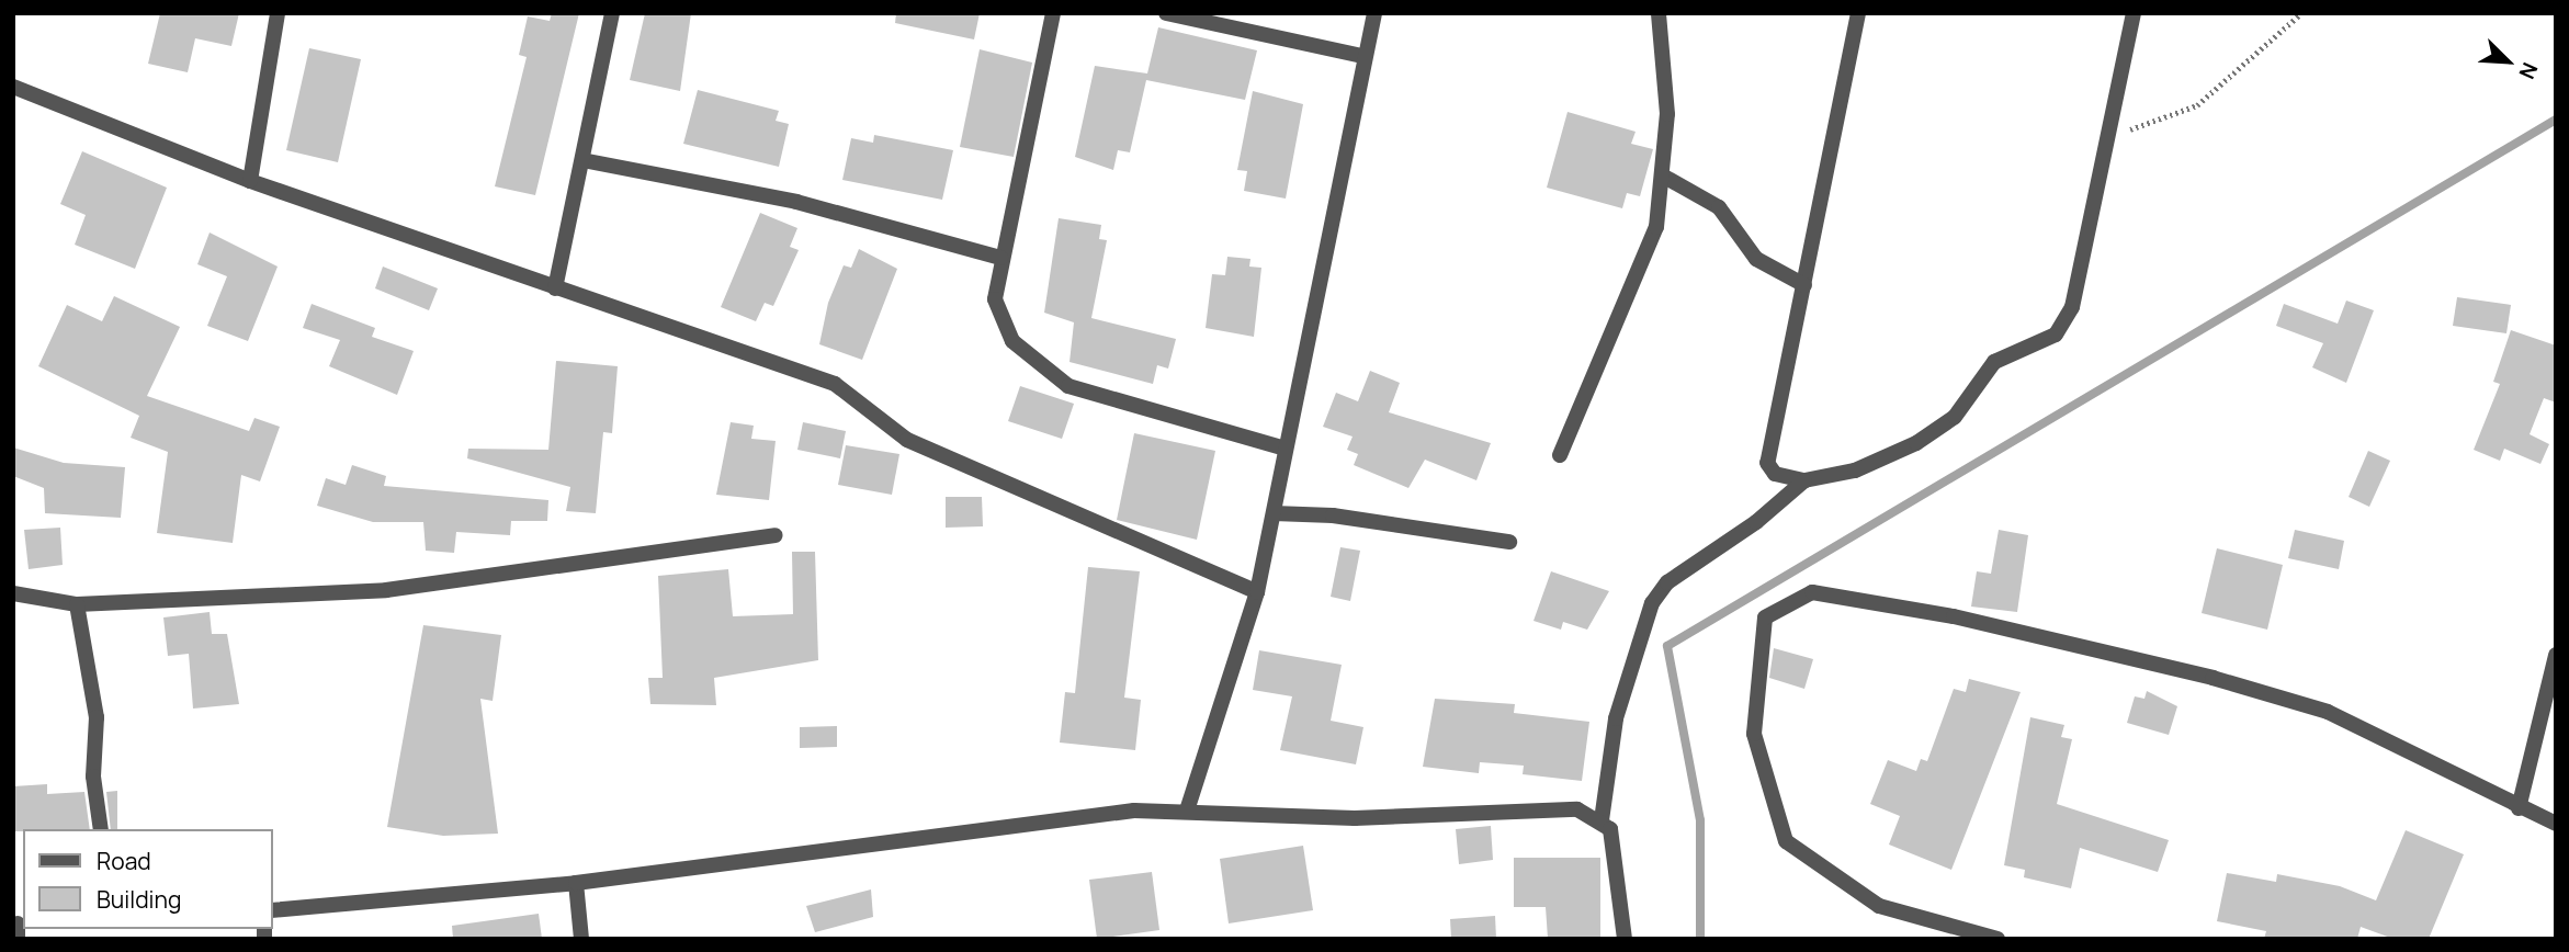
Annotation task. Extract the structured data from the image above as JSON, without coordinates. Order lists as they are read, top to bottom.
{
  "legend": ["Road", "Building"],
  "north": "bottom right"
}
